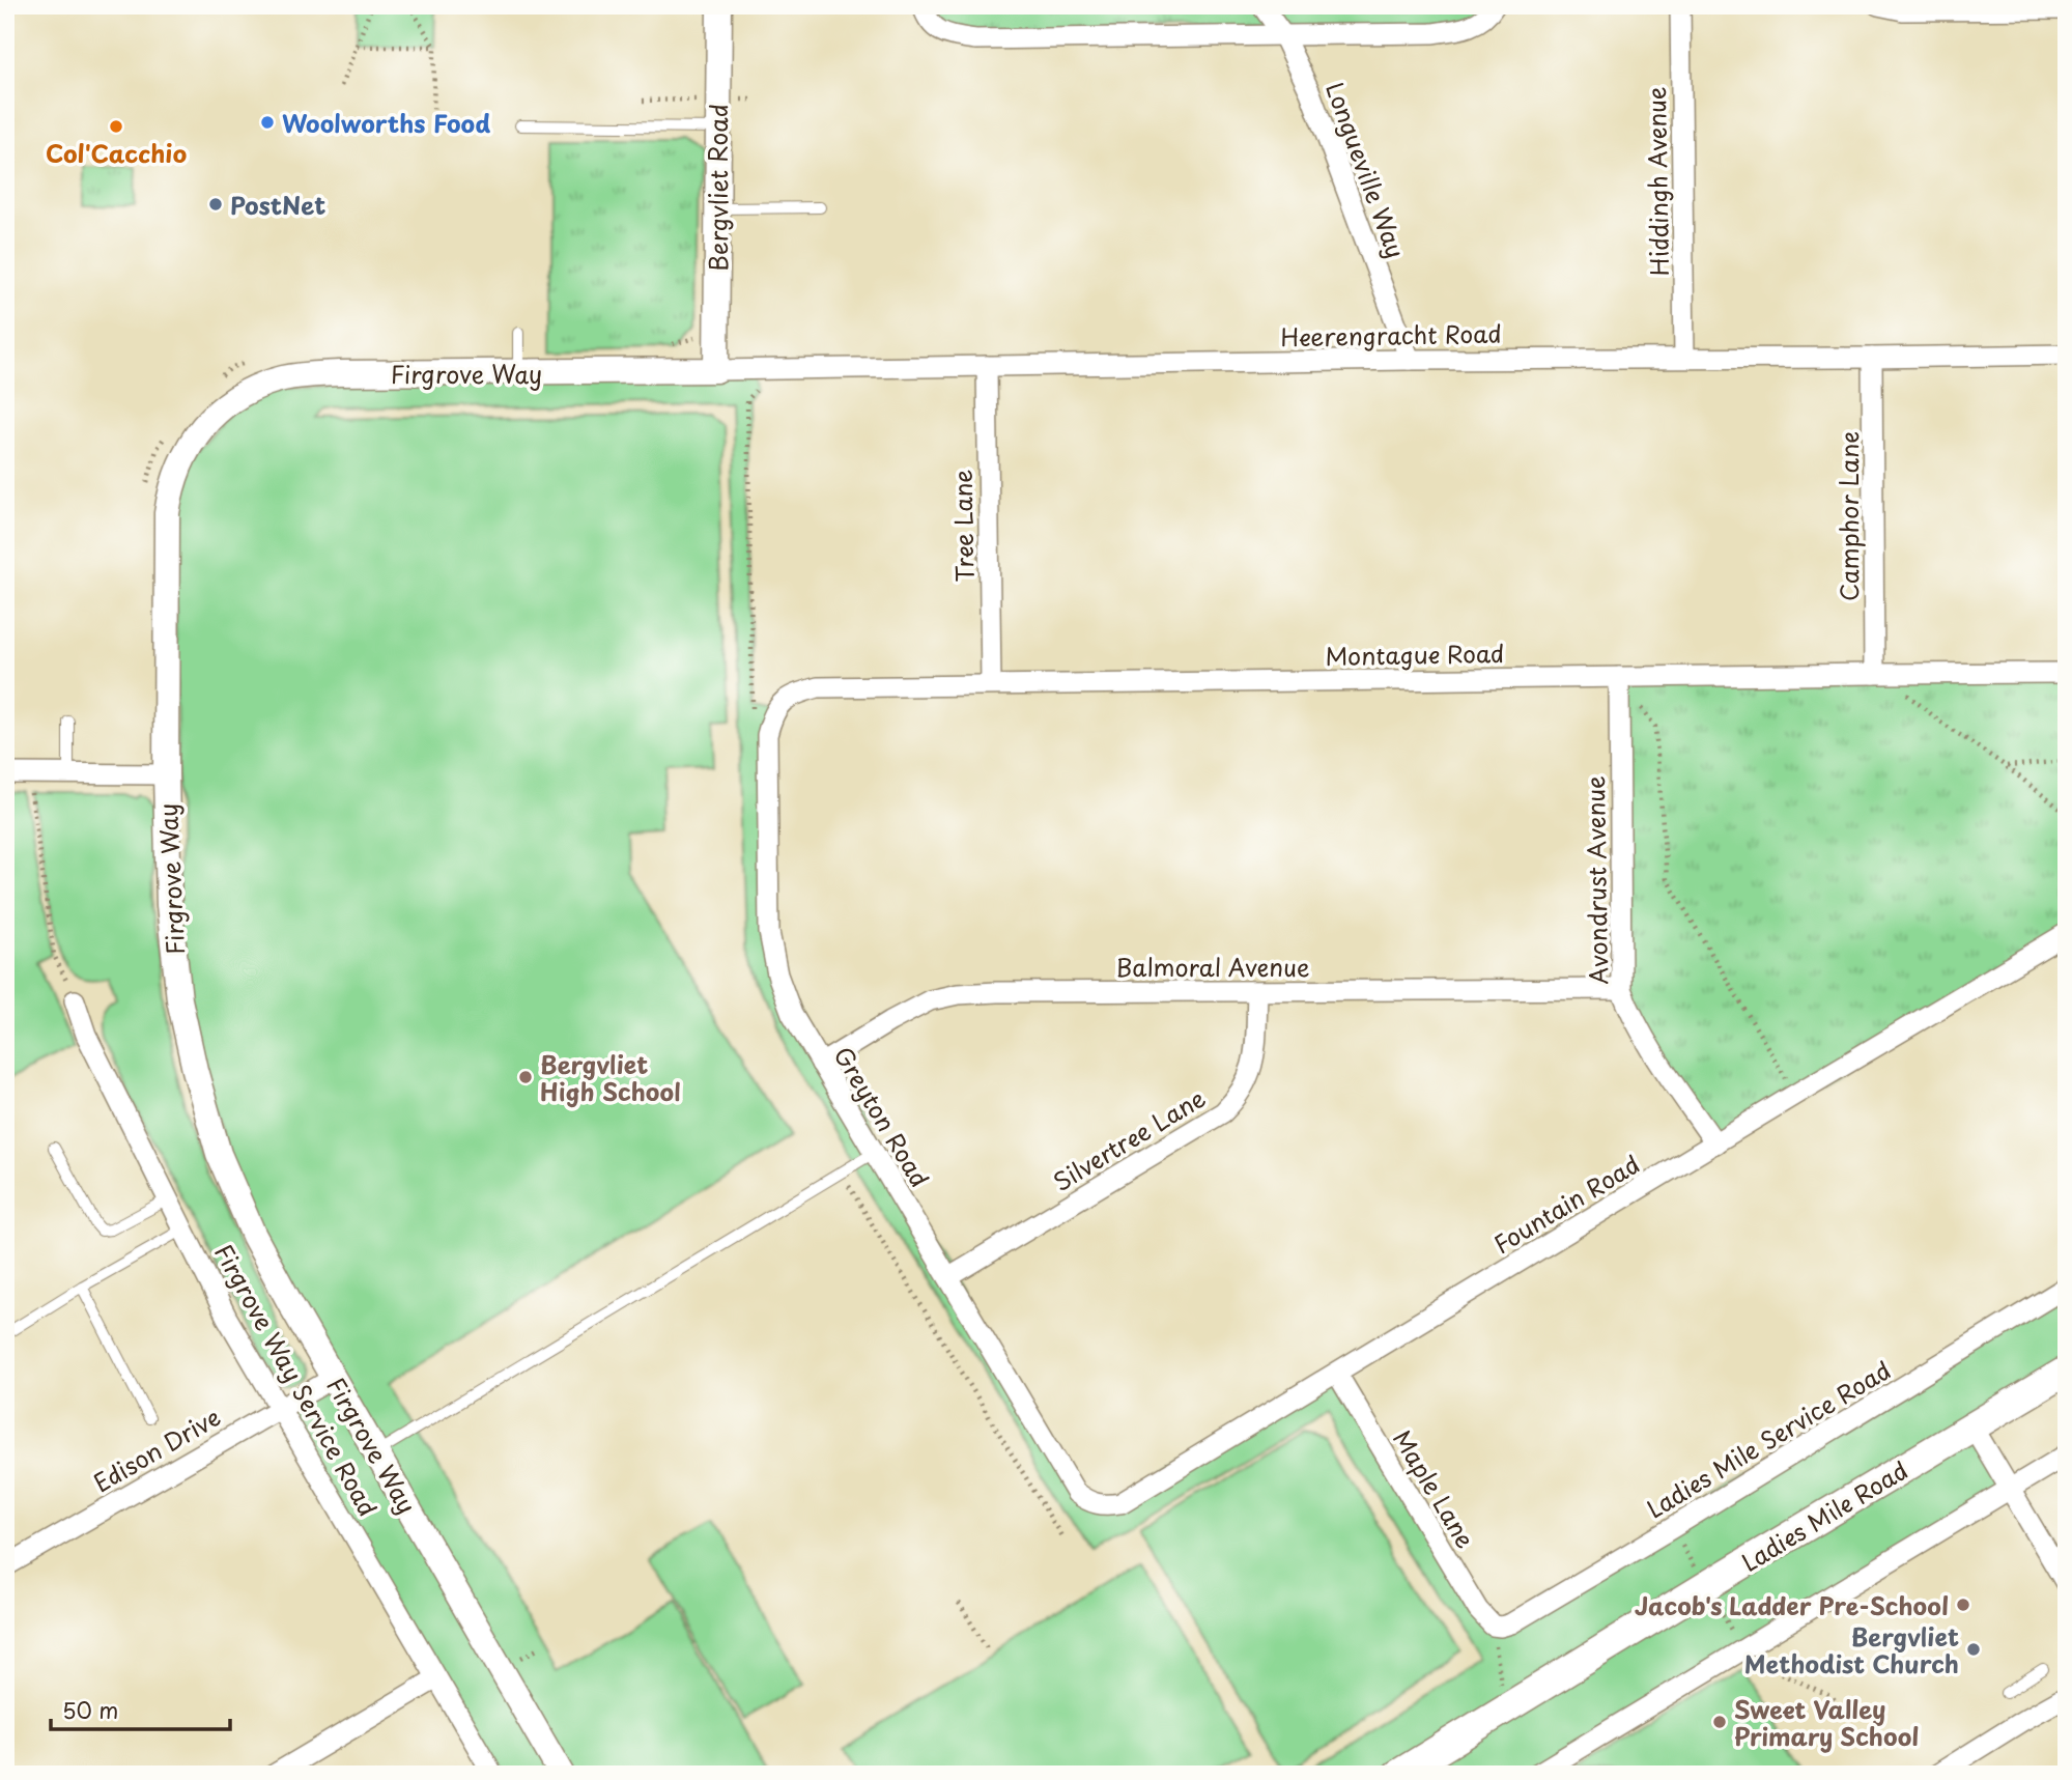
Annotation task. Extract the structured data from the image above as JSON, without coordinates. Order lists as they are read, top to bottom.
{
  "streets": {
    "main road": ["Ladies Mile Road"],
    "street": [
      "Longueville Way",
      "Hiddingh Avenue",
      "Bergvliet Road",
      "Heerengracht Road",
      "Firgrove Way",
      "Camphor Lane",
      "Tree Lane",
      "Montague Road",
      "Avondrust Avenue",
      "Balmoral Avenue",
      "Greyton Road",
      "Silvertree Lane",
      "Fountain Road",
      "Firgrove Way Service Road",
      "Ladies Mile Service Road",
      "Edison Drive",
      "Maple Lane"
    ]
  },
  "crossings": [
    ["Longueville Way", "Heerengracht Road"],
    ["Hiddingh Avenue", "Heerengracht Road"],
    ["Bergvliet Road", "Heerengracht Road"],
    ["Bergvliet Road", "Firgrove Way"],
    ["Heerengracht Road", "Firgrove Way"],
    ["Heerengracht Road", "Camphor Lane"],
    ["Heerengracht Road", "Tree Lane"],
    ["Firgrove Way", "Edison Drive"],
    ["Camphor Lane", "Montague Road"],
    ["Tree Lane", "Montague Road"],
    ["Montague Road", "Avondrust Avenue"],
    ["Montague Road", "Greyton Road"],
    ["Avondrust Avenue", "Balmoral Avenue"],
    ["Avondrust Avenue", "Fountain Road"],
    ["Balmoral Avenue", "Greyton Road"],
    ["Balmoral Avenue", "Silvertree Lane"],
    ["Greyton Road", "Silvertree Lane"],
    ["Greyton Road", "Fountain Road"],
    ["Fountain Road", "Maple Lane"],
    ["Firgrove Way Service Road", "Edison Drive"],
    ["Ladies Mile Service Road", "Maple Lane"]
  ],
  "places": [
    "Woolworths Food",
    "Col'Cacchio",
    "PostNet",
    "Bergvliet High School",
    "Jacob's Ladder Pre-School",
    "Bergvliet Methodist Church",
    "Sweet Valley Primary School"
  ],
  "scale_bar": "50 m"
}
